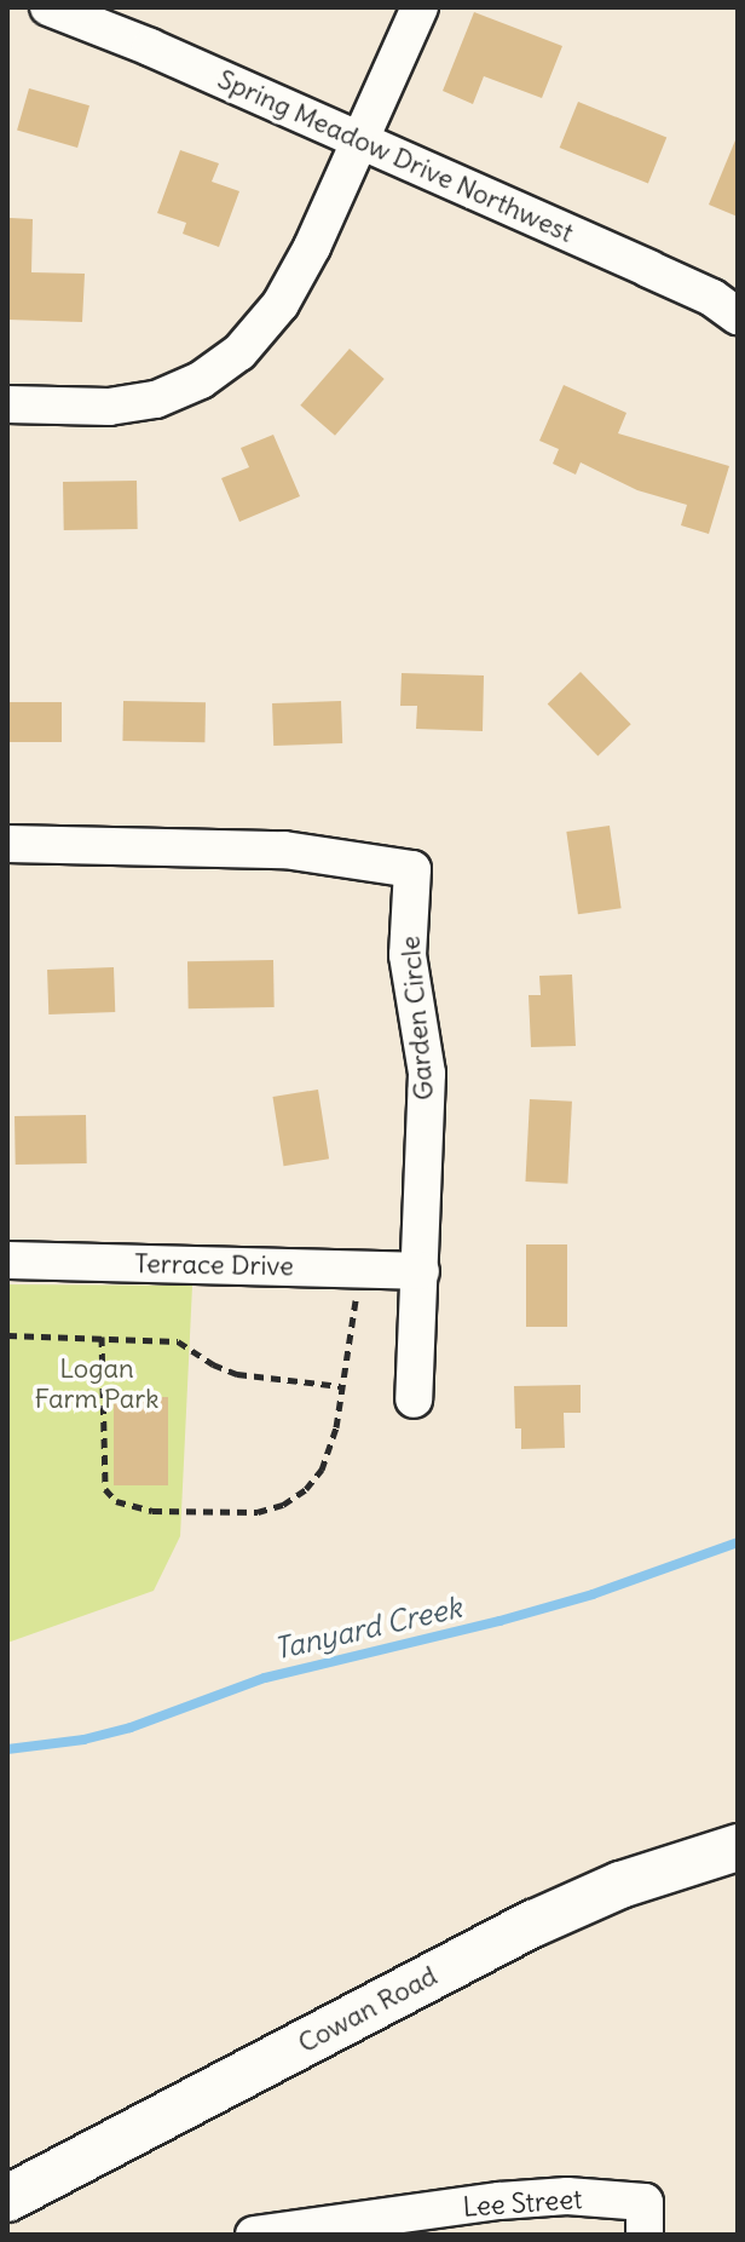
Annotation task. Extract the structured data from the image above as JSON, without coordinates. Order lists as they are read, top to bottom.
{
  "streets": {
    "main road": ["Cowan Road"],
    "street": [
      "Spring Meadow Drive Northwest",
      "Garden Circle",
      "Terrace Drive",
      "Lee Street"
    ]
  },
  "crossings": [
    ["Garden Circle", "Terrace Drive"]
  ],
  "water": ["Tanyard Creek"],
  "parks": ["Logan Farm Park"]
}
